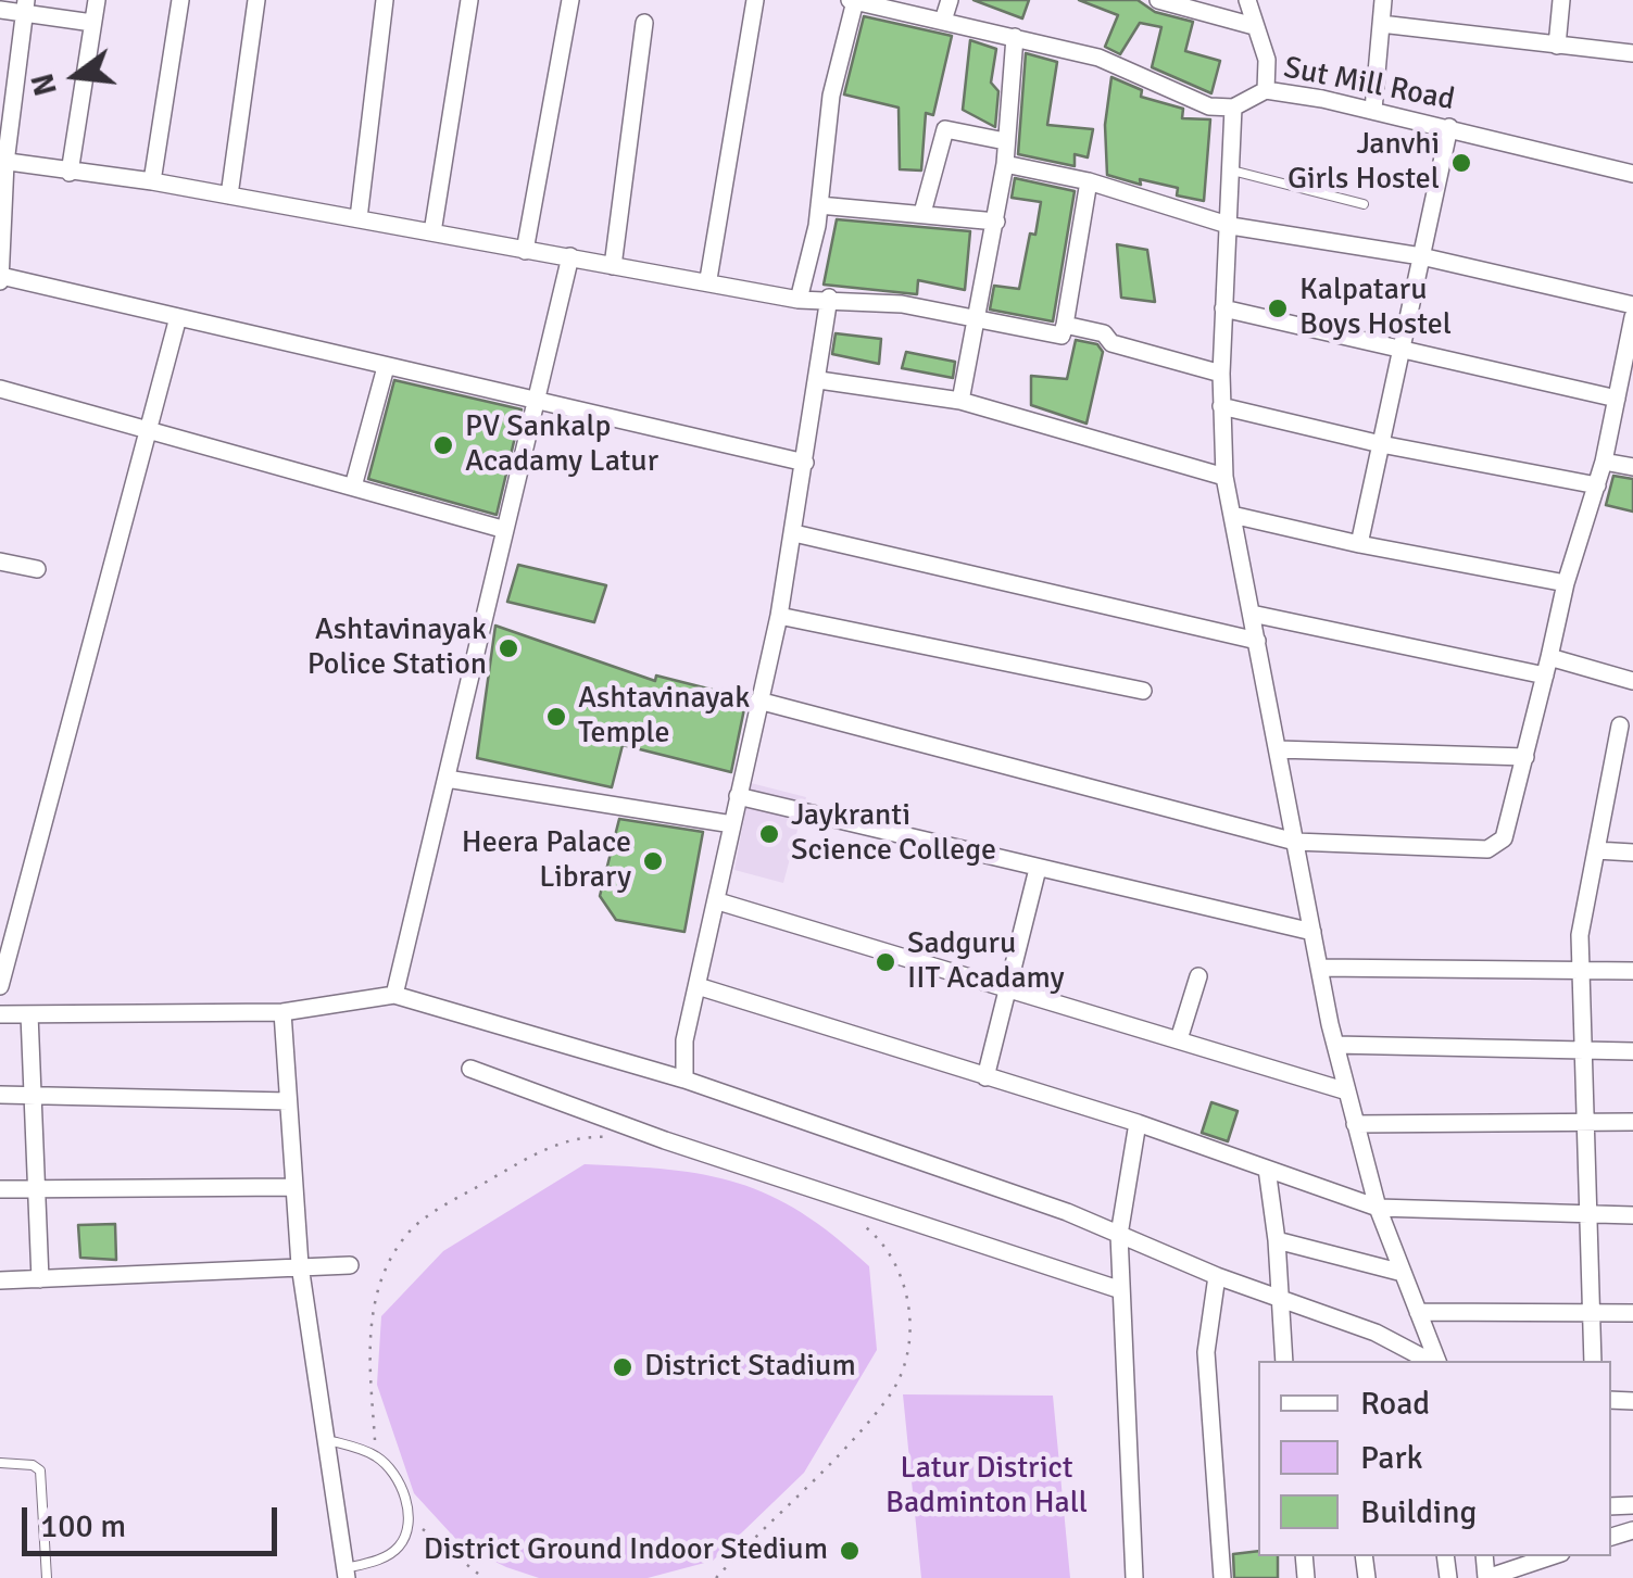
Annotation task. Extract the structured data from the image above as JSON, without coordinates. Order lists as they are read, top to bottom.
{
  "streets": {
    "street": ["Sut Mill Road"]
  },
  "parks": ["Latur District Badminton Hall"],
  "places": [
    "Janvhi Girls Hostel",
    "Kalpataru Boys Hostel",
    "PV Sankalp Acadamy Latur",
    "Ashtavinayak Police Station",
    "Ashtavinayak Temple",
    "Jaykranti Science College",
    "Heera Palace Library",
    "Sadguru IIT Acadamy",
    "District Stadium",
    "District Ground Indoor Stedium"
  ],
  "legend": ["Road", "Park", "Building"],
  "scale_bar": "100 m",
  "north": "left"
}
